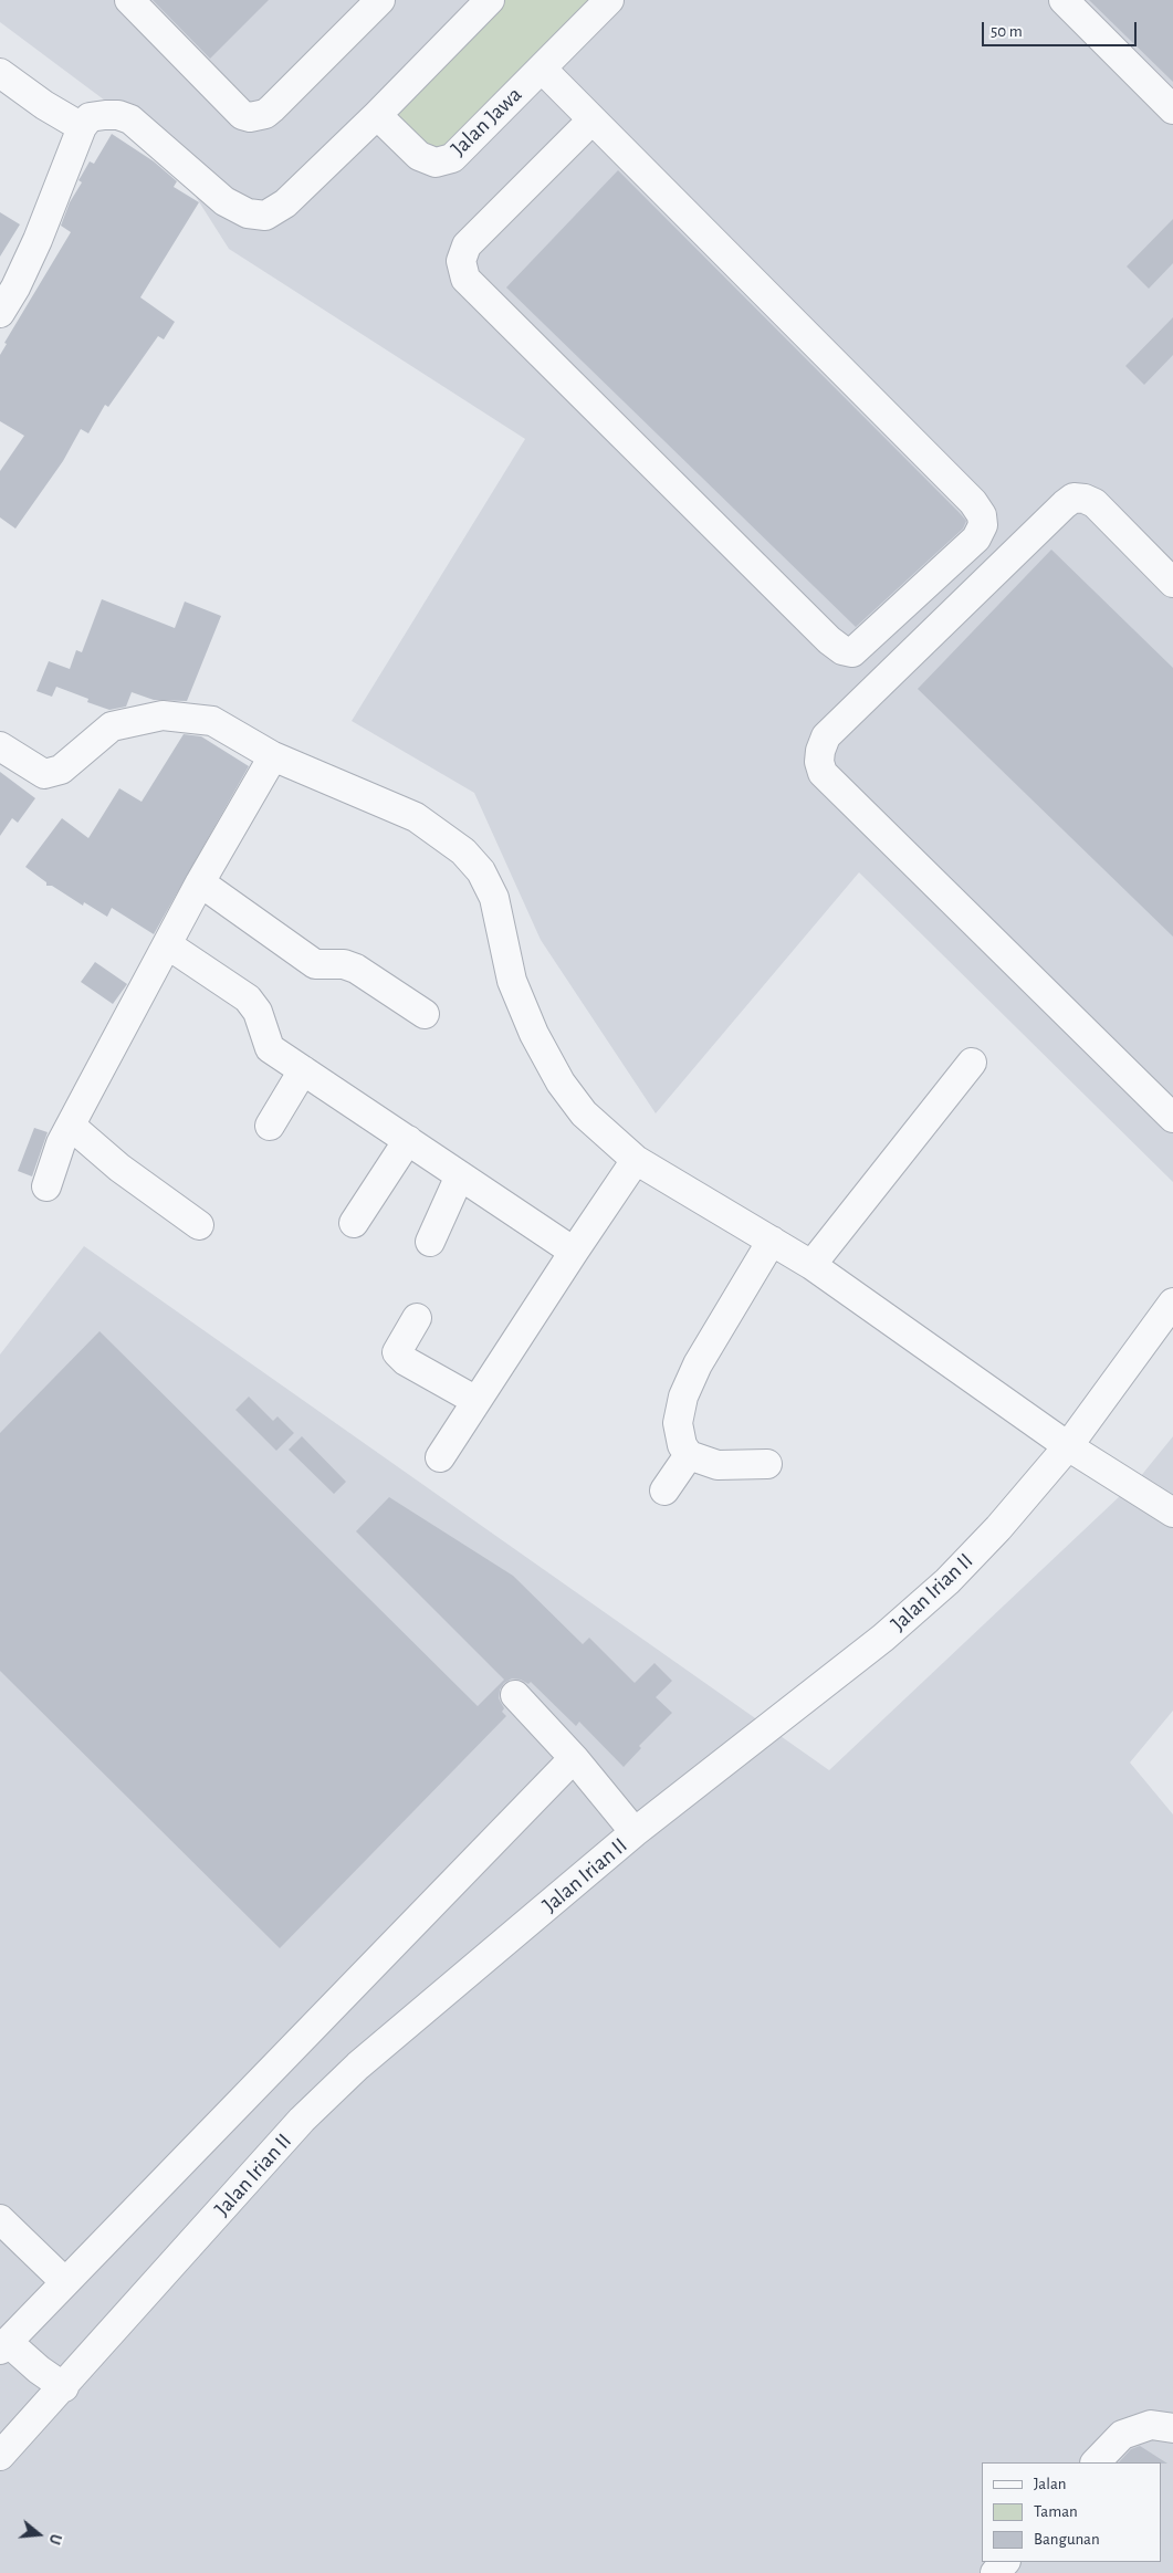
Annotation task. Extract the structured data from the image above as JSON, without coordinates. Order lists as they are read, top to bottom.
{
  "streets": {
    "street": ["Jalan Jawa", "Jalan Irian II"]
  },
  "legend": ["Jalan", "Taman", "Bangunan"],
  "scale_bar": "50 m",
  "north": "right"
}
